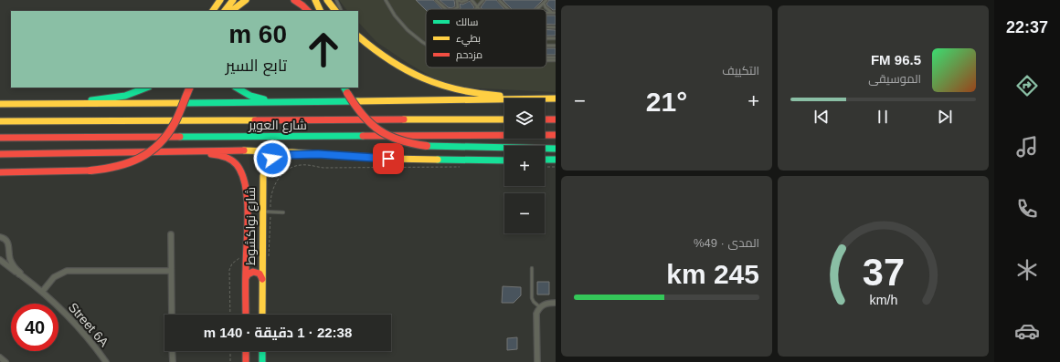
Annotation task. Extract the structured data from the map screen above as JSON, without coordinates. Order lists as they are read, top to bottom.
{
  "streets": {
    "main road": ["شارع العوير", "شارع نواكشوط"],
    "street": ["Street 6A"]
  },
  "legend": ["سالك", "بطيء", "مزدحم"],
  "page": {
    "tabs": "22:37",
    "tile": [
      "التكييف",
      ["المدى · 49%", "245 km"]
    ],
    "turn": ["60 m", "تابع السير"],
    "song": ["96.5 FM", "الموسيقى"],
    "heat": ["−", "21°", "+"],
    "map_buttons": ["+", "−"],
    "limit": "40",
    "trip": "22:38 · 1 دقيقة · 140 m",
    "gauge": ["37", "km/h"]
  }
}
